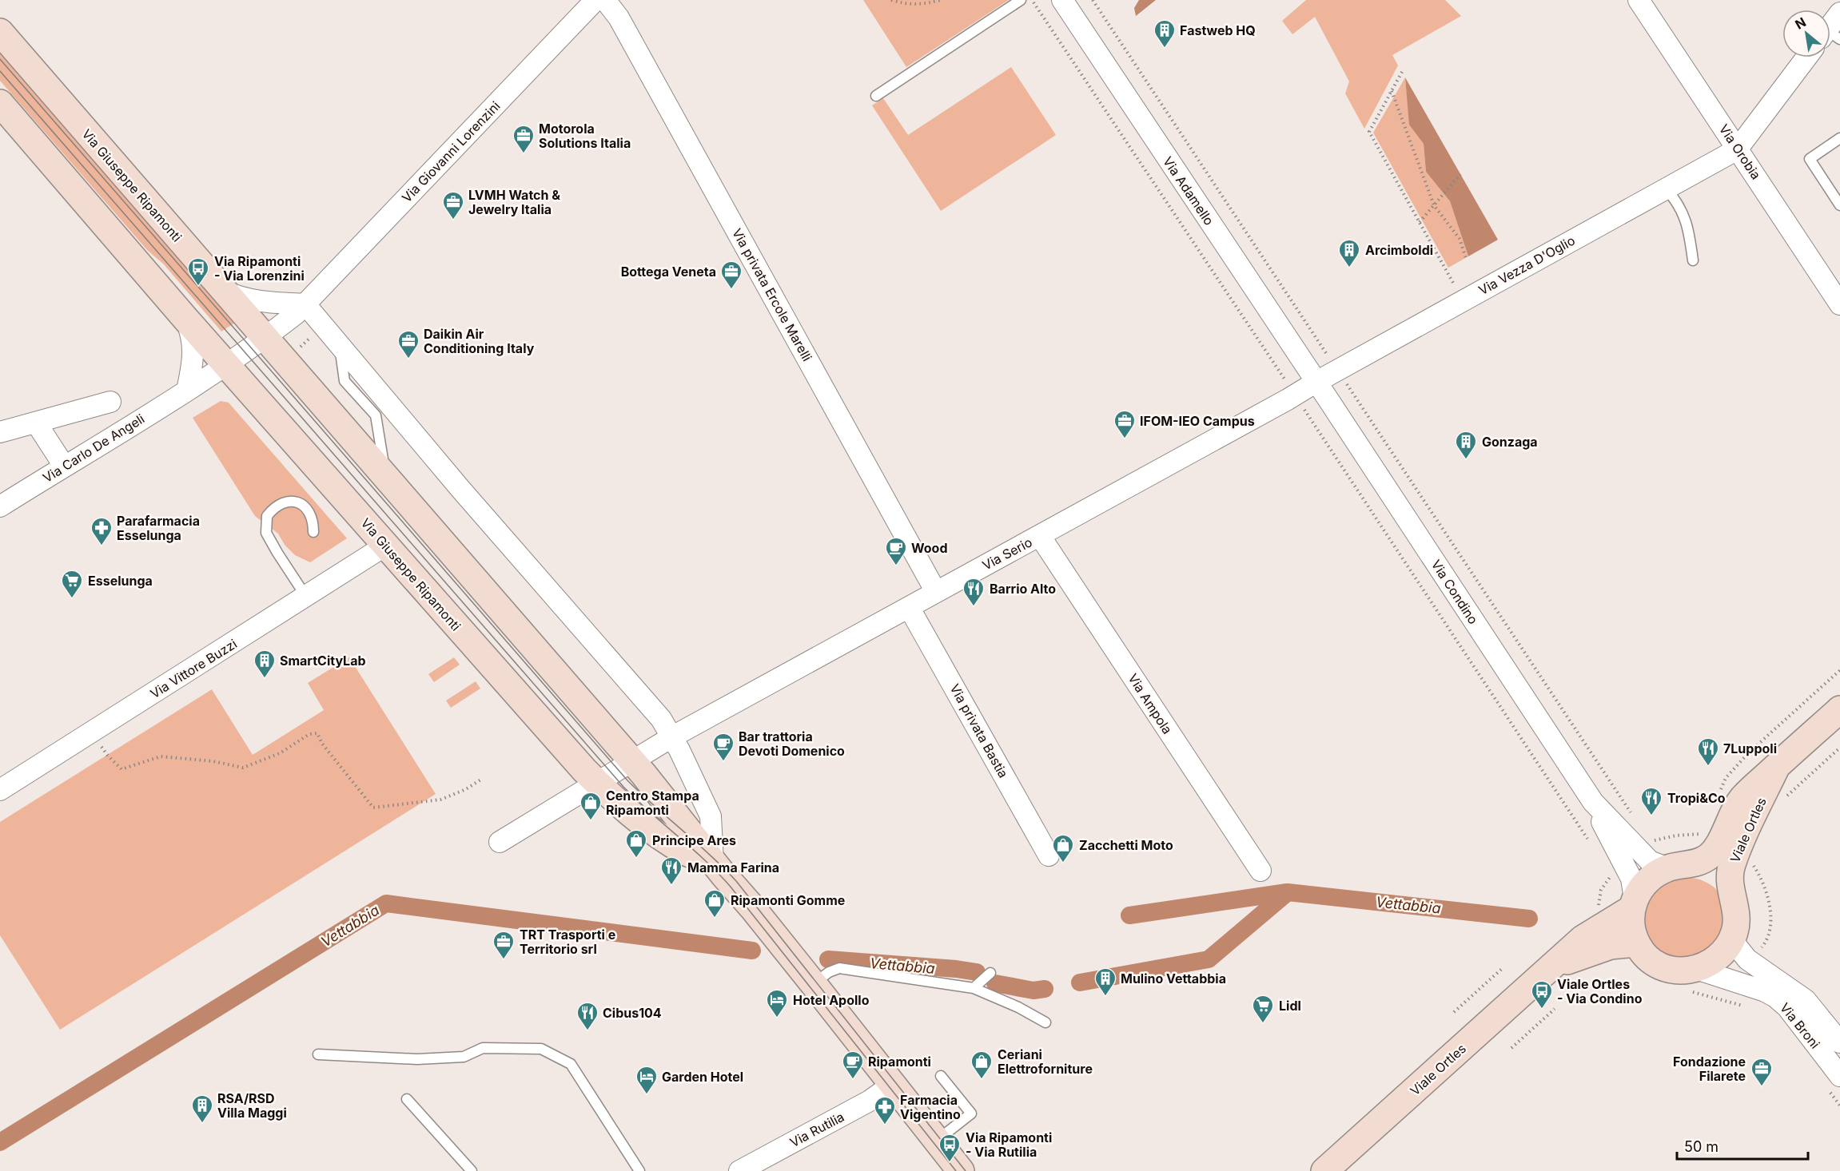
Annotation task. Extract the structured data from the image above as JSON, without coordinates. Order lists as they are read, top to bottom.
{
  "streets": {
    "street": [
      "Via Giovanni Lorenzini",
      "Via Orobia",
      "Via Giuseppe Ripamonti",
      "Via Adamello",
      "Via Vezza D'Oglio",
      "Via privata Ercole Marelli",
      "Via Carlo De Angeli",
      "Via Serio",
      "Via Condino",
      "Via Vittore Buzzi",
      "Via Ampola",
      "Via privata Bastia",
      "Viale Ortles",
      "Via Broni",
      "Via Rutilia"
    ]
  },
  "crossings": [
    ["Via Giovanni Lorenzini", "Via Giuseppe Ripamonti"],
    ["Via Orobia", "Via Vezza D'Oglio"],
    ["Via Giuseppe Ripamonti", "Via Carlo De Angeli"],
    ["Via Giuseppe Ripamonti", "Via Vittore Buzzi"],
    ["Via Giuseppe Ripamonti", "Via Rutilia"],
    ["Via Adamello", "Via Vezza D'Oglio"],
    ["Via Adamello", "Via Serio"],
    ["Via Adamello", "Via Condino"],
    ["Via Vezza D'Oglio", "Via Serio"],
    ["Via Vezza D'Oglio", "Via Condino"],
    ["Via privata Ercole Marelli", "Via Serio"],
    ["Via Serio", "Via Condino"],
    ["Via Serio", "Via Ampola"],
    ["Via Serio", "Via privata Bastia"],
    ["Via Condino", "Viale Ortles"],
    ["Via Condino", "Via Broni"],
    ["Viale Ortles", "Via Broni"]
  ],
  "water": ["Vettabbia"],
  "places": {
    "building": [
      "Fastweb HQ",
      "Arcimboldi",
      "Gonzaga",
      "SmartCityLab",
      "Mulino Vettabbia",
      "RSA/RSD Villa Maggi"
    ],
    "office": [
      "Motorola Solutions Italia",
      "LVMH Watch & Jewelry Italia",
      "Bottega Veneta",
      "Daikin Air Conditioning Italy",
      "IFOM-IEO Campus",
      "TRT Trasporti e Territorio srl",
      "Fondazione Filarete"
    ],
    "bus stop": ["Via Ripamonti - Via Lorenzini", "Viale Ortles - Via Condino", "Via Ripamonti - Via Rutilia"],
    "pharmacy": ["Parafarmacia Esselunga", "Farmacia Vigentino"],
    "cafe": ["Wood", "Bar trattoria Devoti Domenico", "Ripamonti"],
    "supermarket": ["Esselunga", "Lidl"],
    "restaurant": [
      "Barrio Alto",
      "7Luppoli",
      "Tropi&Co",
      "Mamma Farina",
      "Cibus104"
    ],
    "shop": [
      "Centro Stampa Ripamonti",
      "Principe Ares",
      "Zacchetti Moto",
      "Ripamonti Gomme",
      "Ceriani Elettroforniture"
    ],
    "hotel": ["Hotel Apollo", "Garden Hotel"]
  },
  "scale_bar": "50 m",
  "north": "top left"
}
